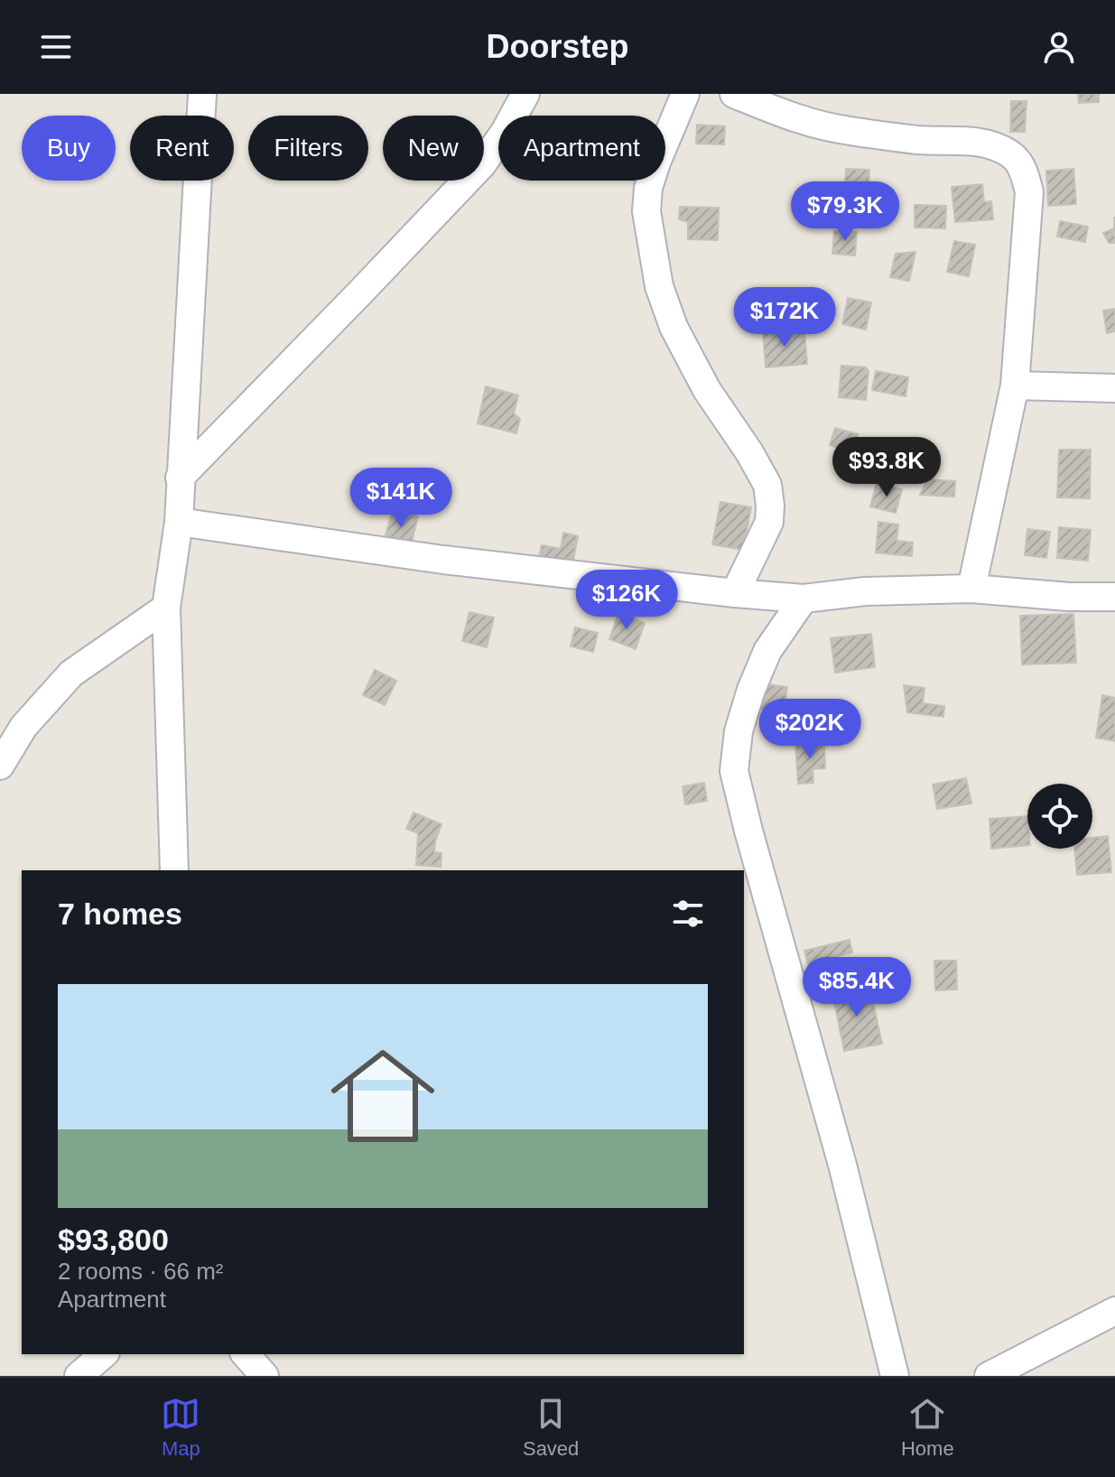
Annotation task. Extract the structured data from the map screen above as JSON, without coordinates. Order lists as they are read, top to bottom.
{
  "page": {
    "header": "Doorstep",
    "chip": [
      "Buy",
      "Rent",
      "Filters",
      "New",
      "Apartment"
    ],
    "price": [
      "$79.3K",
      "$172K",
      "$93.8K",
      "$141K",
      "$126K",
      "$202K",
      "$85.4K"
    ],
    "heading": "7 homes",
    "list": [
      {
        "name": "$93,800",
        "note": "2 rooms · 66 m² · Apartment"
      }
    ],
    "tabs": ["Map", "Saved", "Home"]
  }
}
